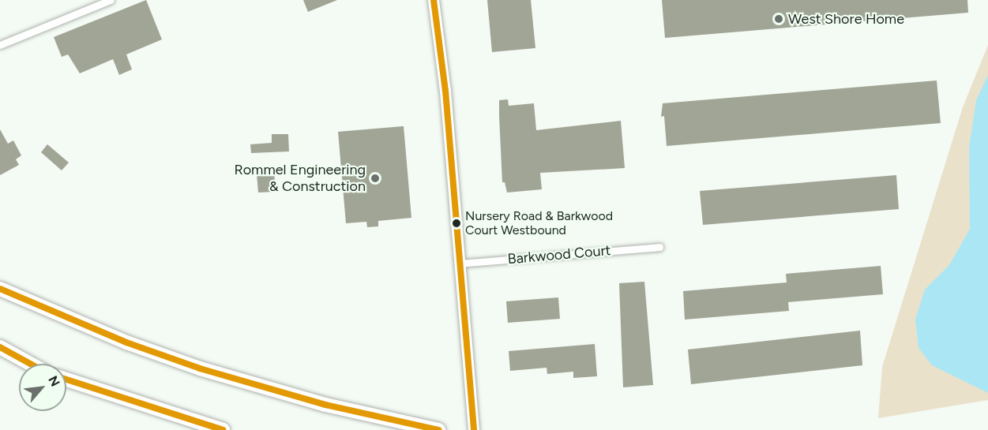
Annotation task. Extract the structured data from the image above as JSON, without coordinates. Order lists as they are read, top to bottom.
{
  "streets": {
    "street": ["Barkwood Court"]
  },
  "places": ["West Shore Home", "Rommel Engineering & Construction", "Nursery Road & Barkwood Court Westbound"],
  "north": "top right"
}
